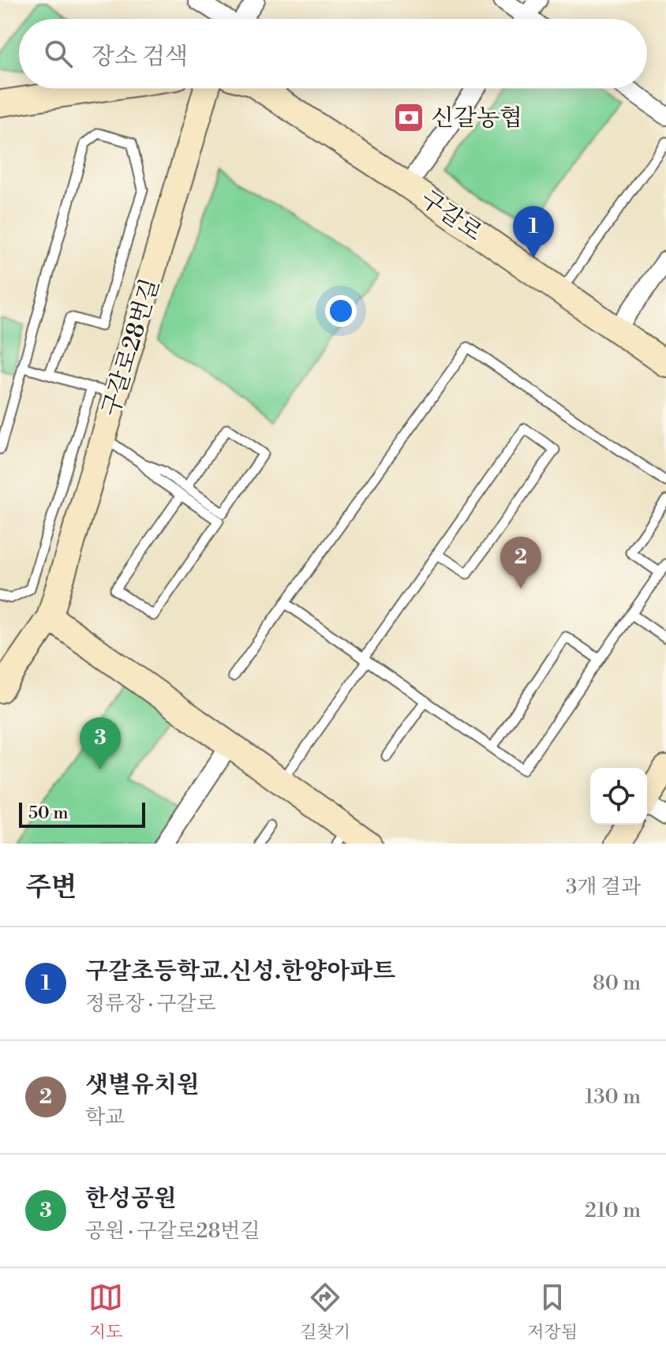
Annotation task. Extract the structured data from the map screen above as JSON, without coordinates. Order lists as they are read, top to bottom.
{
  "streets": {
    "street": ["구갈로", "구갈로28번길"]
  },
  "places": {
    "bank": ["신갈농협"]
  },
  "scale_bar": "50 m",
  "page": {
    "search": "장소 검색",
    "pins": ["1", "2", "3"],
    "scale": "50 m",
    "heading": ["주변", "3개 결과"],
    "list": [
      {
        "mark": "1",
        "name": "구갈초등학교.신성.한양아파트",
        "note": "정류장 · 구갈로",
        "value": "80 m"
      },
      {
        "mark": "2",
        "name": "샛별유치원",
        "note": "학교",
        "value": "130 m"
      },
      {
        "mark": "3",
        "name": "한성공원",
        "note": "공원 · 구갈로28번길",
        "value": "210 m"
      }
    ],
    "nav": ["지도", "길찾기", "저장됨"]
  }
}
